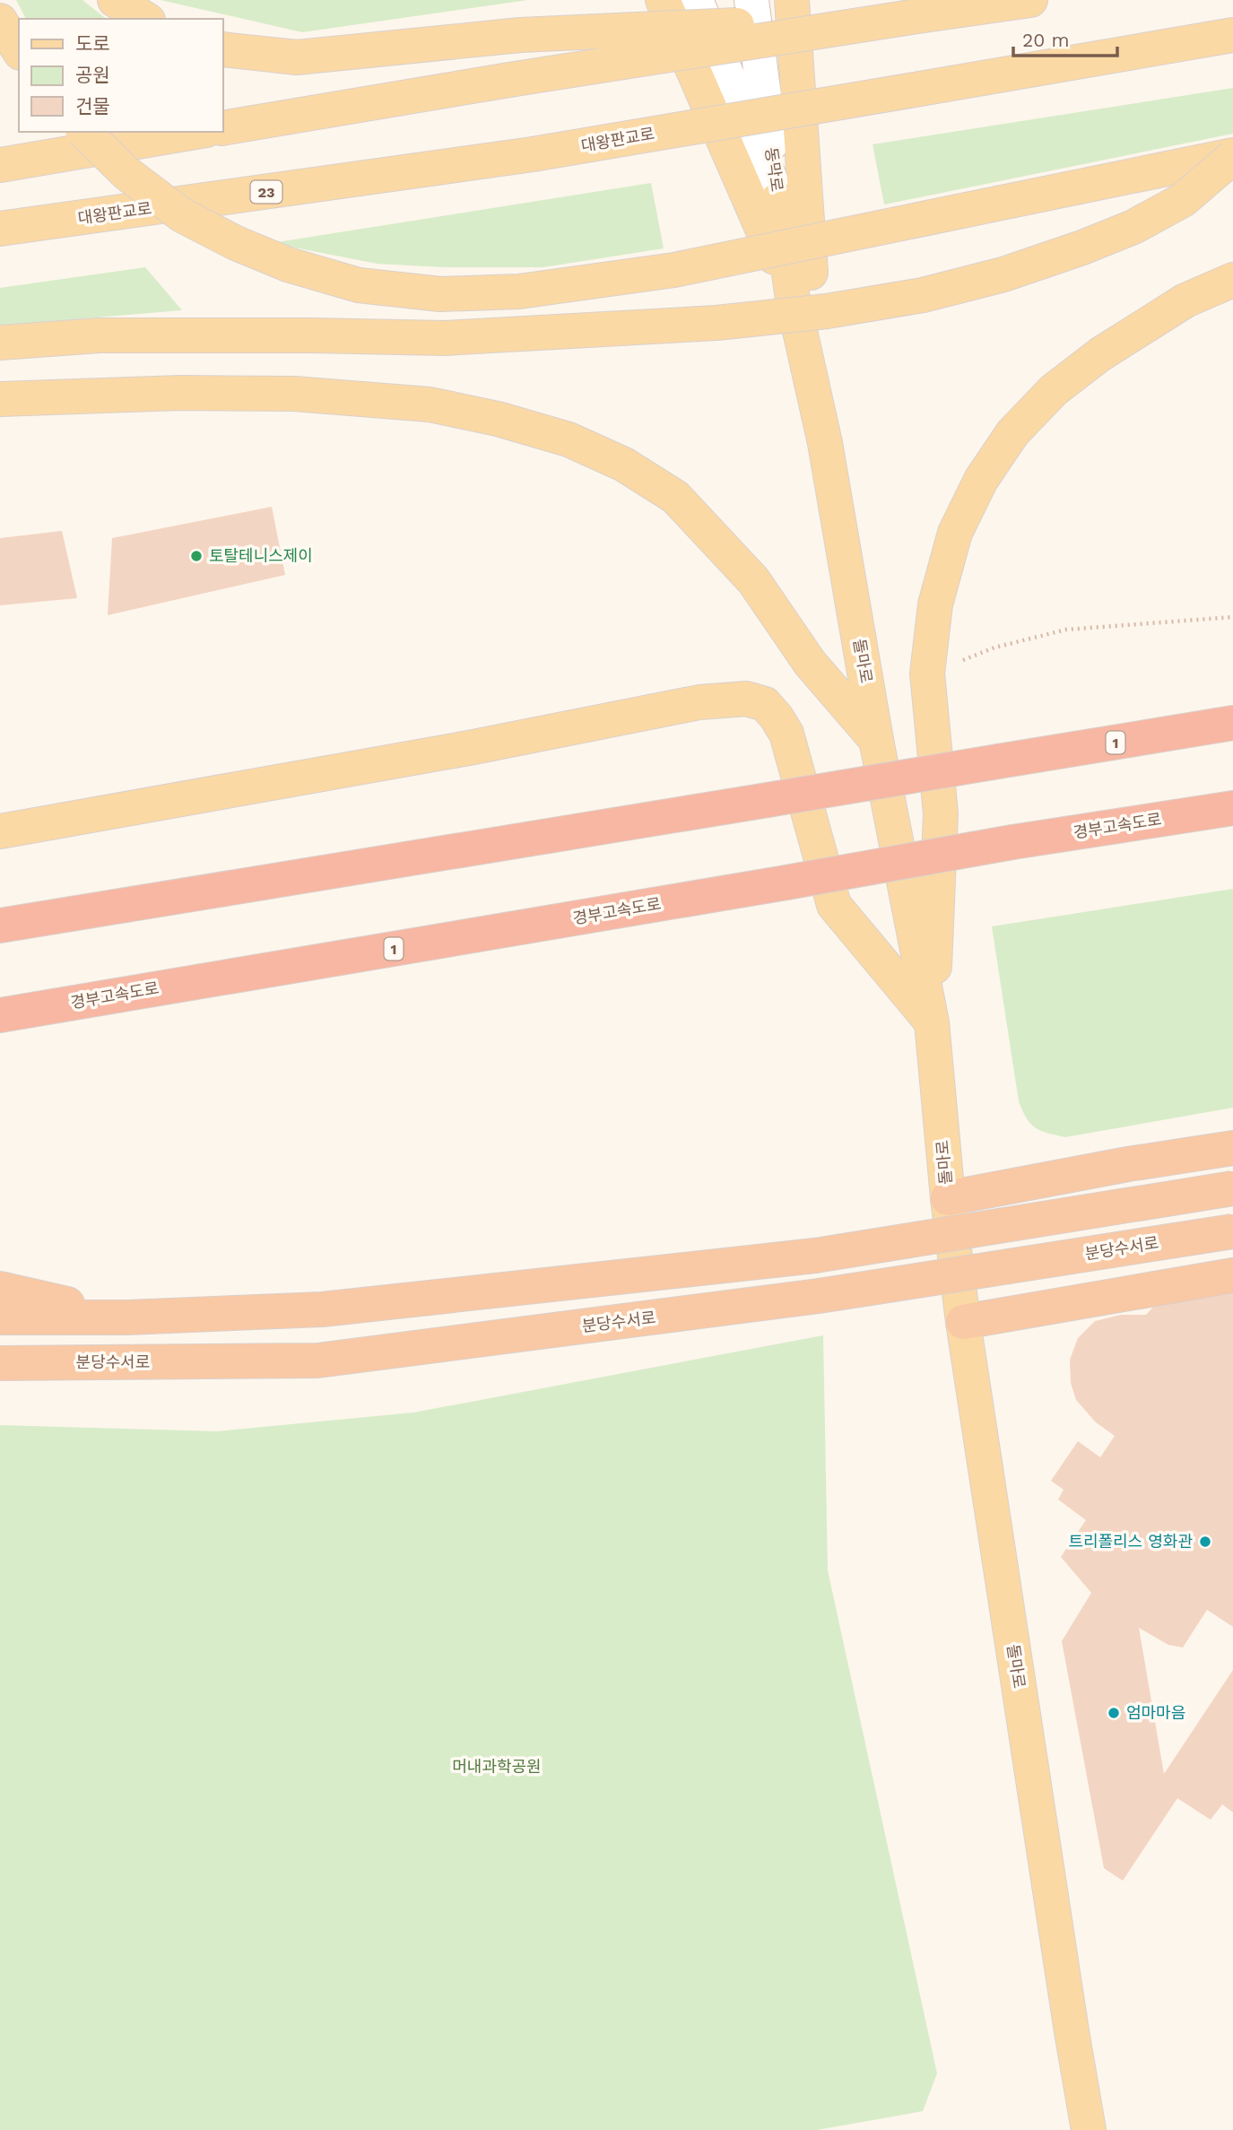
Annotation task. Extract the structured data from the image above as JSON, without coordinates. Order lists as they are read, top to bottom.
{
  "streets": {
    "highway": ["1", "경부고속도로", "분당수서로"],
    "main road": [
      "대왕판교로",
      "동막로",
      "23",
      "돌마로"
    ]
  },
  "crossings": [
    ["동막로", "돌마로"]
  ],
  "parks": ["머내과학공원"],
  "places": ["토탈테니스제이", "트리폴리스 영화관", "엄마마음"],
  "legend": ["도로", "공원", "건물"],
  "scale_bar": "20 m"
}
